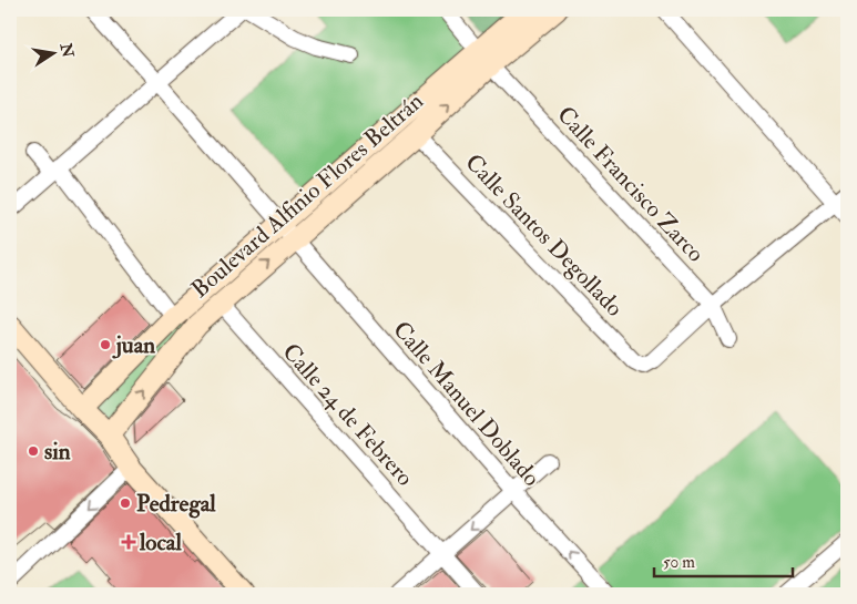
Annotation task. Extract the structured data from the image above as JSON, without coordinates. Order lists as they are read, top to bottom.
{
  "streets": {
    "street": [
      "Calle Francisco Zarco",
      "Boulevard Alfinio Flores Beltrán",
      "Calle Santos Degollado",
      "Calle Manuel Doblado",
      "Calle 24 de Febrero"
    ]
  },
  "crossings": [
    ["Calle Francisco Zarco", "Boulevard Alfinio Flores Beltrán"],
    ["Calle Francisco Zarco", "Calle Santos Degollado"],
    ["Boulevard Alfinio Flores Beltrán", "Calle Santos Degollado"],
    ["Boulevard Alfinio Flores Beltrán", "Calle Manuel Doblado"],
    ["Boulevard Alfinio Flores Beltrán", "Calle 24 de Febrero"]
  ],
  "places": {
    "other": ["juan", "sin", "Pedregal"],
    "health": ["local"]
  },
  "scale_bar": "50 m",
  "north": "right"
}
